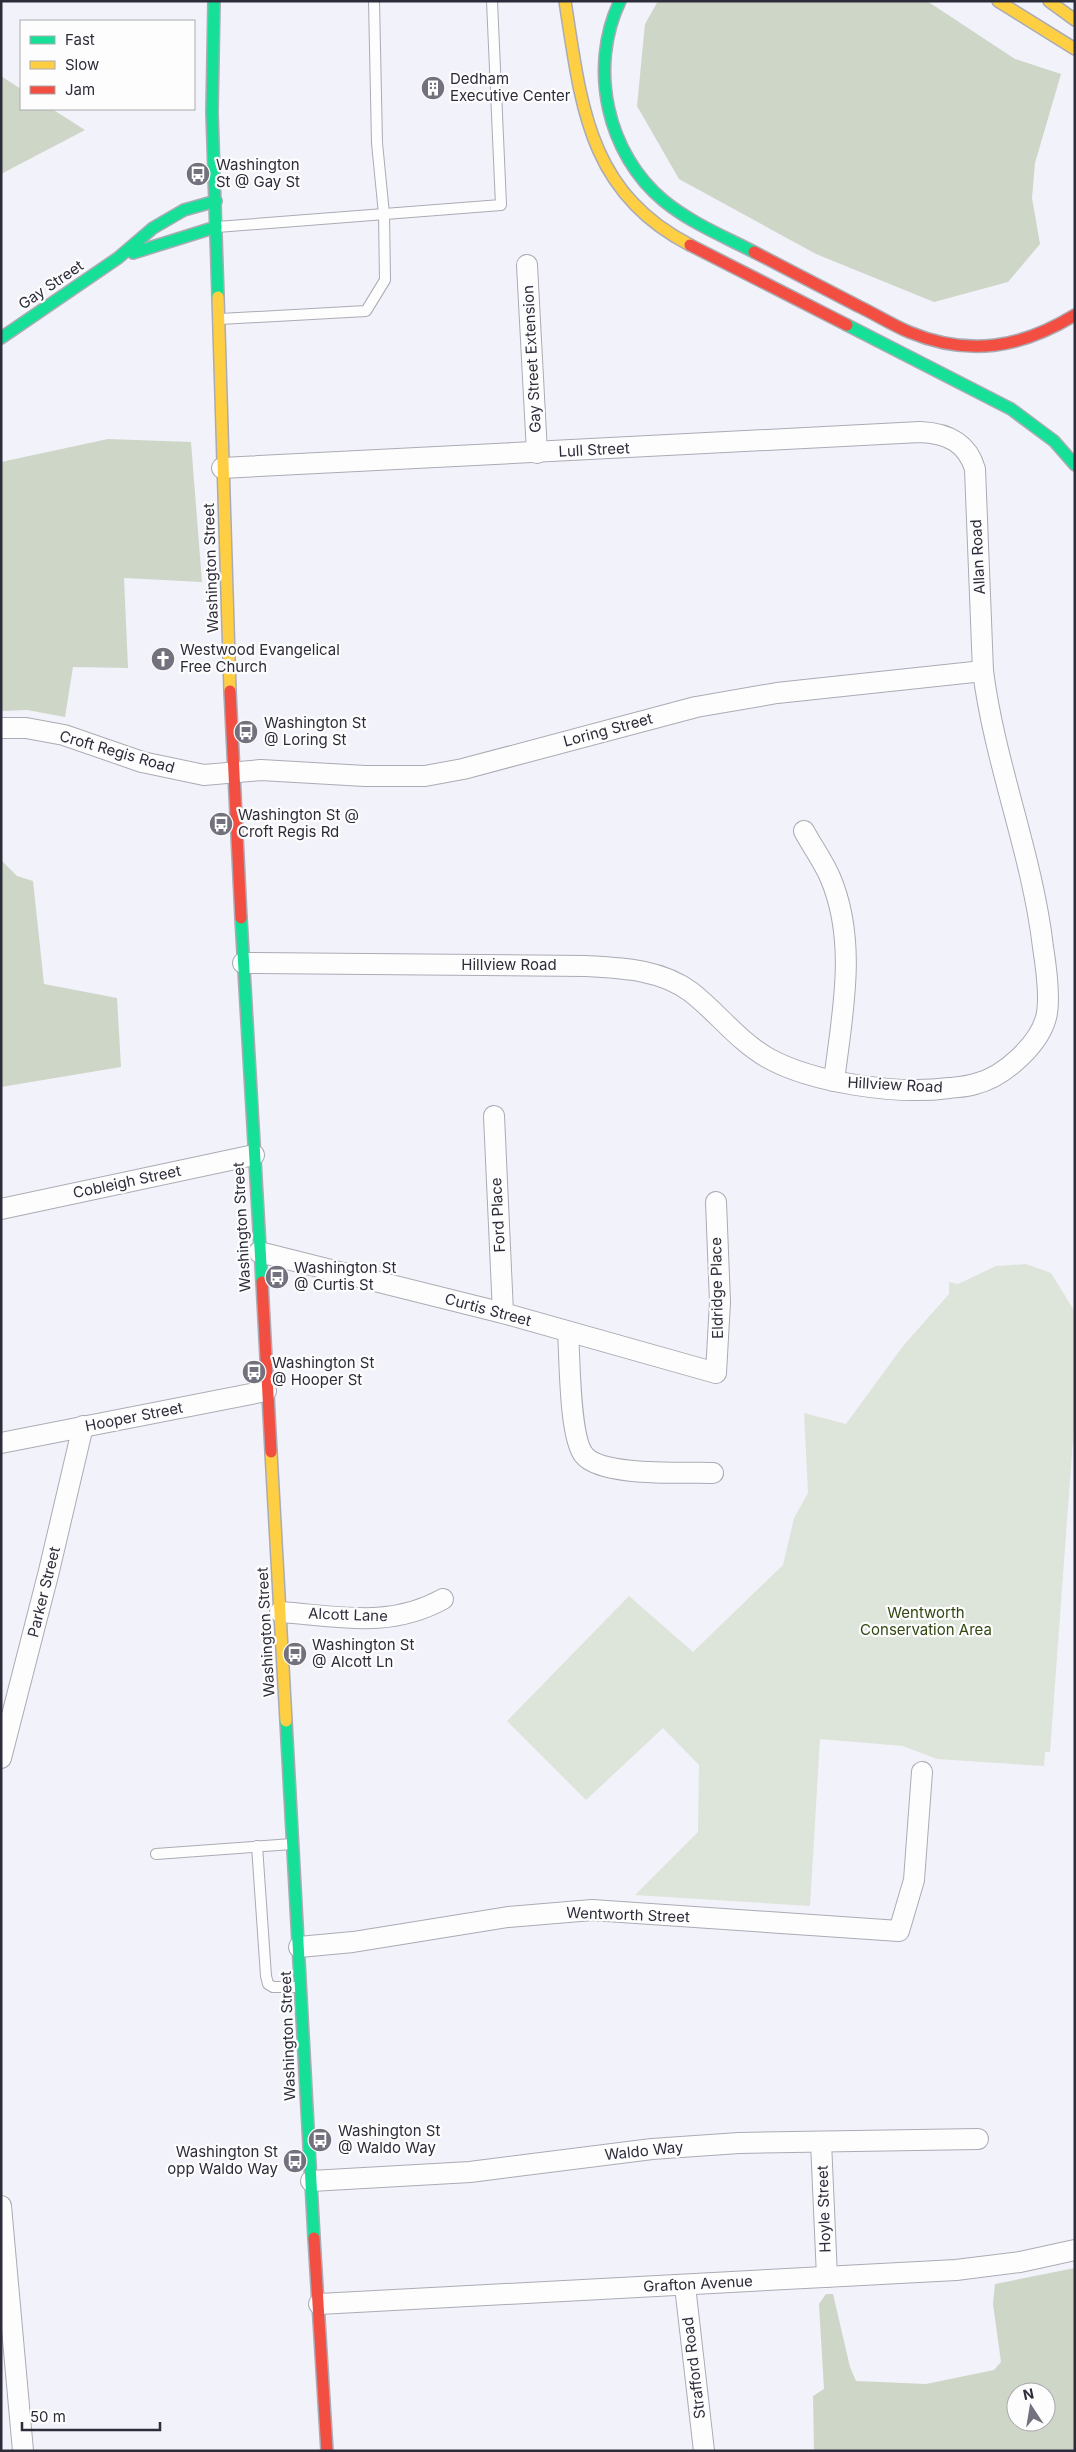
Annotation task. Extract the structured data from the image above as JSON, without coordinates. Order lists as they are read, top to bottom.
{
  "streets": {
    "main road": ["Gay Street", "Washington Street"],
    "street": [
      "Gay Street Extension",
      "Lull Street",
      "Allan Road",
      "Loring Street",
      "Croft Regis Road",
      "Hillview Road",
      "Cobleigh Street",
      "Ford Place",
      "Eldridge Place",
      "Curtis Street",
      "Hooper Street",
      "Parker Street",
      "Alcott Lane",
      "Wentworth Street",
      "Waldo Way",
      "Hoyle Street",
      "Grafton Avenue",
      "Strafford Road"
    ]
  },
  "crossings": [
    ["Gay Street", "Washington Street"],
    ["Gay Street Extension", "Lull Street"],
    ["Lull Street", "Allan Road"],
    ["Lull Street", "Washington Street"],
    ["Allan Road", "Loring Street"],
    ["Allan Road", "Hillview Road"],
    ["Washington Street", "Loring Street"],
    ["Washington Street", "Croft Regis Road"],
    ["Washington Street", "Hillview Road"],
    ["Washington Street", "Cobleigh Street"],
    ["Washington Street", "Curtis Street"],
    ["Washington Street", "Hooper Street"],
    ["Washington Street", "Alcott Lane"],
    ["Washington Street", "Wentworth Street"],
    ["Washington Street", "Waldo Way"],
    ["Washington Street", "Grafton Avenue"],
    ["Loring Street", "Croft Regis Road"],
    ["Loring Street", "Hillview Road"],
    ["Ford Place", "Curtis Street"],
    ["Eldridge Place", "Curtis Street"],
    ["Hooper Street", "Parker Street"],
    ["Waldo Way", "Hoyle Street"],
    ["Hoyle Street", "Grafton Avenue"],
    ["Grafton Avenue", "Strafford Road"]
  ],
  "parks": ["Wentworth Conservation Area"],
  "places": {
    "building": ["Dedham Executive Center"],
    "bus stop": [
      "Washington St @ Gay St",
      "Washington St @ Loring St",
      "Washington St @ Croft Regis Rd",
      "Washington St @ Curtis St",
      "Washington St @ Hooper St",
      "Washington St @ Alcott Ln",
      "Washington St @ Waldo Way",
      "Washington St opp Waldo Way"
    ],
    "church": ["Westwood Evangelical Free Church"]
  },
  "legend": ["Fast", "Slow", "Jam"],
  "scale_bar": "50 m",
  "north": "top"
}
